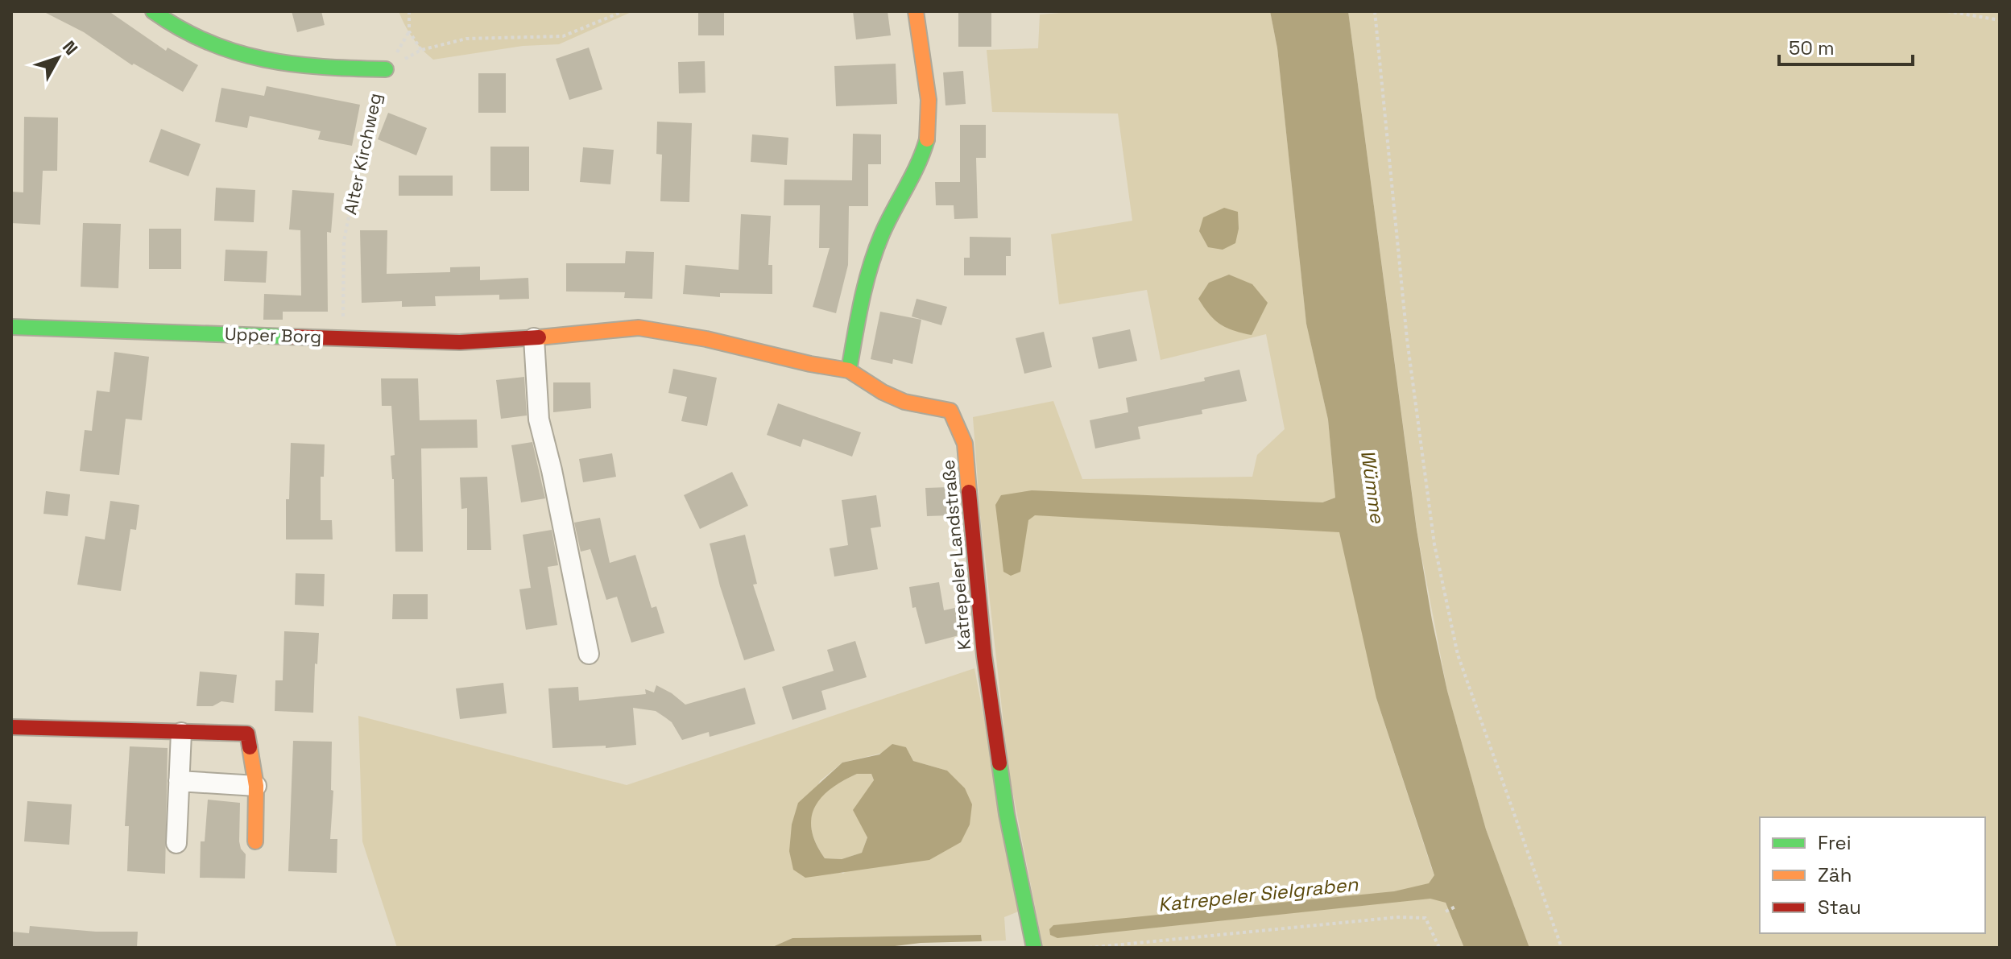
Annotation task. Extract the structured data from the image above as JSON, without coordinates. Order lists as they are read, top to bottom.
{
  "streets": {
    "street": ["Upper Borg", "Katrepeler Landstraße"],
    "path": ["Alter Kirchweg"]
  },
  "crossings": [
    ["Alter Kirchweg", "Upper Borg"],
    ["Upper Borg", "Katrepeler Landstraße"]
  ],
  "water": ["Wümme", "Katrepeler Sielgraben"],
  "legend": ["Frei", "Zäh", "Stau"],
  "scale_bar": "50 m",
  "north": "top right"
}
